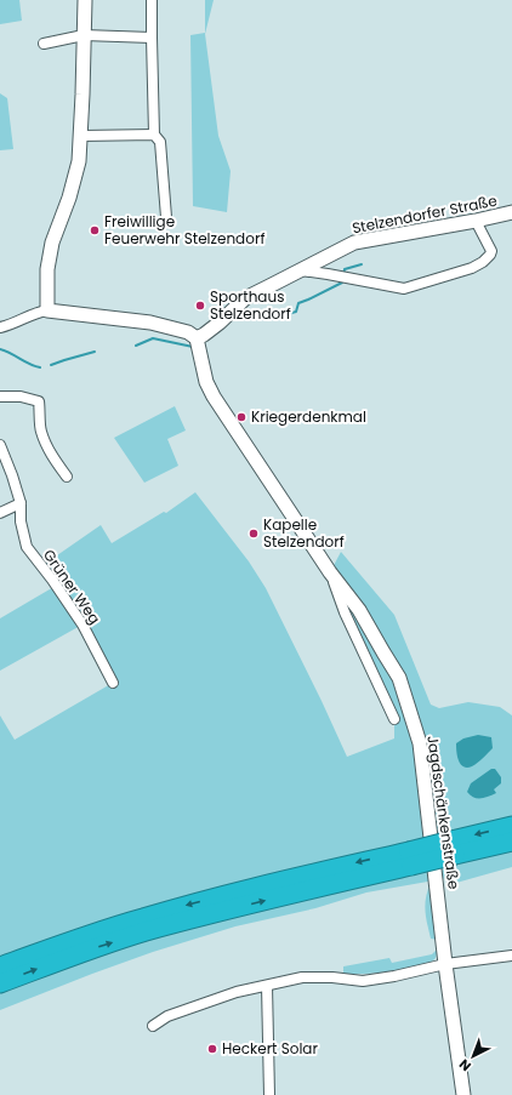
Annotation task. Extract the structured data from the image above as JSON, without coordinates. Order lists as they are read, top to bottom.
{
  "streets": {
    "main road": ["Stelzendorfer Straße", "Jagdschänkenstraße"],
    "street": ["Grüner Weg"]
  },
  "crossings": [
    ["Stelzendorfer Straße", "Jagdschänkenstraße"]
  ],
  "places": [
    "Freiwillige Feuerwehr Stelzendorf",
    "Sporthaus Stelzendorf",
    "Kriegerdenkmal",
    "Kapelle Stelzendorf",
    "Heckert Solar"
  ],
  "north": "bottom left"
}
